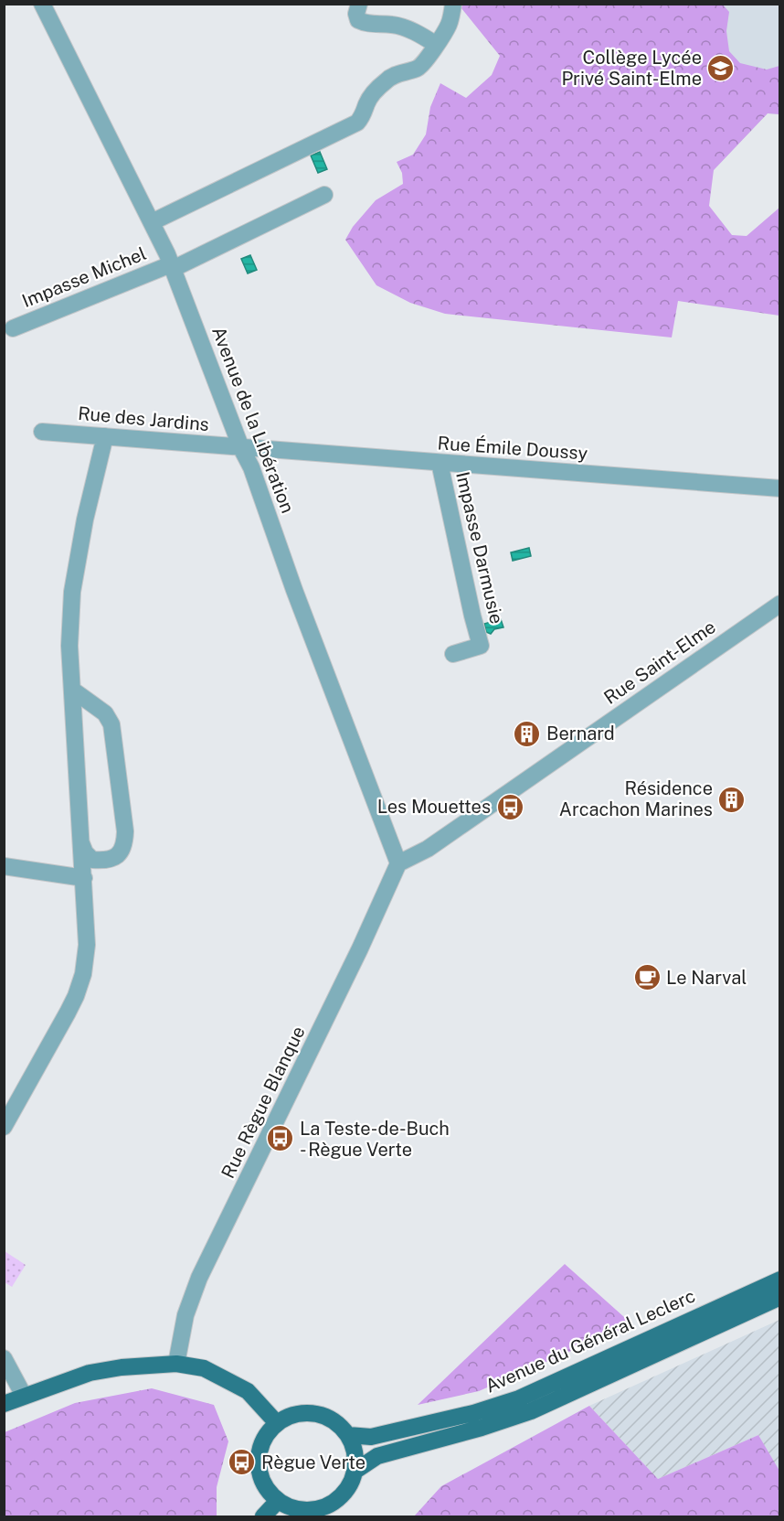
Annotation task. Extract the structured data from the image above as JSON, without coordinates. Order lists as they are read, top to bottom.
{
  "streets": {
    "main road": ["Avenue du Général Leclerc"],
    "street": [
      "Impasse Michel",
      "Rue des Jardins",
      "Avenue de la Libération",
      "Rue Émile Doussy",
      "Impasse Darmusie",
      "Rue Saint-Elme",
      "Rue Règue Blanque"
    ]
  },
  "crossings": [
    ["Impasse Michel", "Avenue de la Libération"],
    ["Rue des Jardins", "Avenue de la Libération"],
    ["Rue des Jardins", "Rue Émile Doussy"],
    ["Avenue de la Libération", "Rue Émile Doussy"],
    ["Avenue de la Libération", "Rue Saint-Elme"],
    ["Avenue de la Libération", "Rue Règue Blanque"],
    ["Rue Émile Doussy", "Impasse Darmusie"],
    ["Rue Saint-Elme", "Rue Règue Blanque"]
  ],
  "places": {
    "school or university": ["Collège Lycée Privé Saint-Elme"],
    "building": ["Bernard", "Résidence Arcachon Marines"],
    "bus stop": ["Les Mouettes", "La Teste-de-Buch - Règue Verte", "Règue Verte"],
    "cafe": ["Le Narval"]
  }
}
